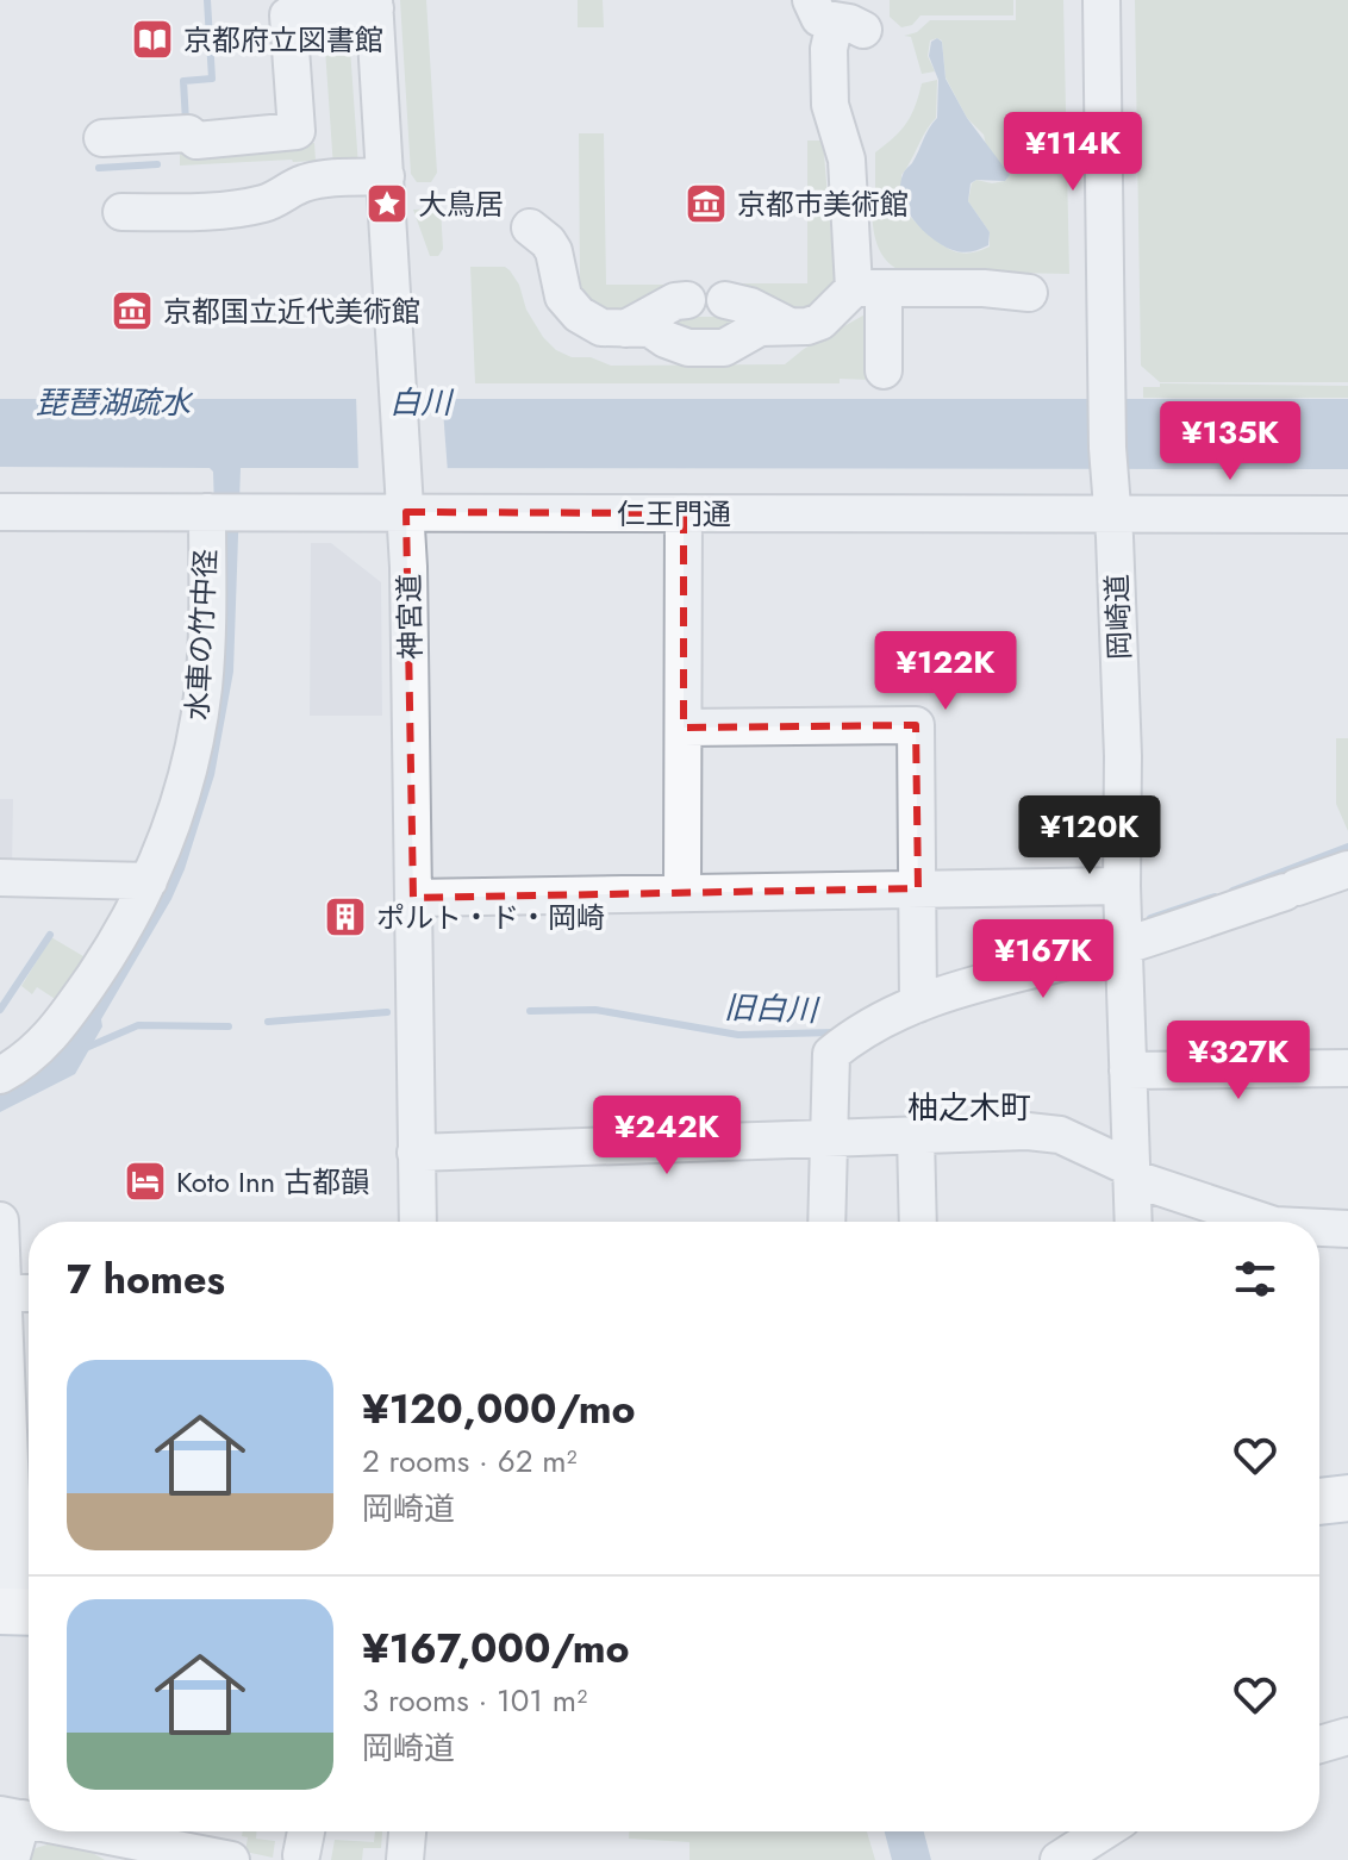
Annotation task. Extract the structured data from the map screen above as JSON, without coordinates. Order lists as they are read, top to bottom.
{
  "streets": {
    "street": [
      "仁王門通",
      "神宮道",
      "岡崎道",
      "水車の竹中径"
    ]
  },
  "crossings": [
    ["仁王門通", "神宮道"],
    ["仁王門通", "岡崎道"],
    ["仁王門通", "水車の竹中径"]
  ],
  "districts": ["柚之木町"],
  "water": ["琵琶湖疏水", "白川", "旧白川"],
  "places": {
    "library": ["京都府立図書館"],
    "place": ["大鳥居"],
    "museum": ["京都市美術館", "京都国立近代美術館"],
    "building": ["ポルト・ド・岡崎"],
    "hotel": ["Koto Inn 古都韻"]
  },
  "page": {
    "price": [
      "¥114K",
      "¥135K",
      "¥122K",
      "¥120K",
      "¥167K",
      "¥327K",
      "¥242K"
    ],
    "heading": "7 homes",
    "list": [
      {
        "name": "¥120,000/mo",
        "note": "2 rooms · 62 m² · 岡崎道"
      },
      {
        "name": "¥167,000/mo",
        "note": "3 rooms · 101 m² · 岡崎道"
      }
    ]
  }
}
